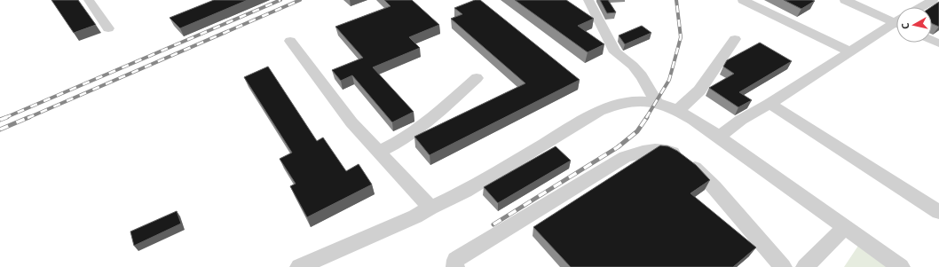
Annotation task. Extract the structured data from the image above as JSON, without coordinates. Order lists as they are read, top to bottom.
{
  "north": "left"
}
